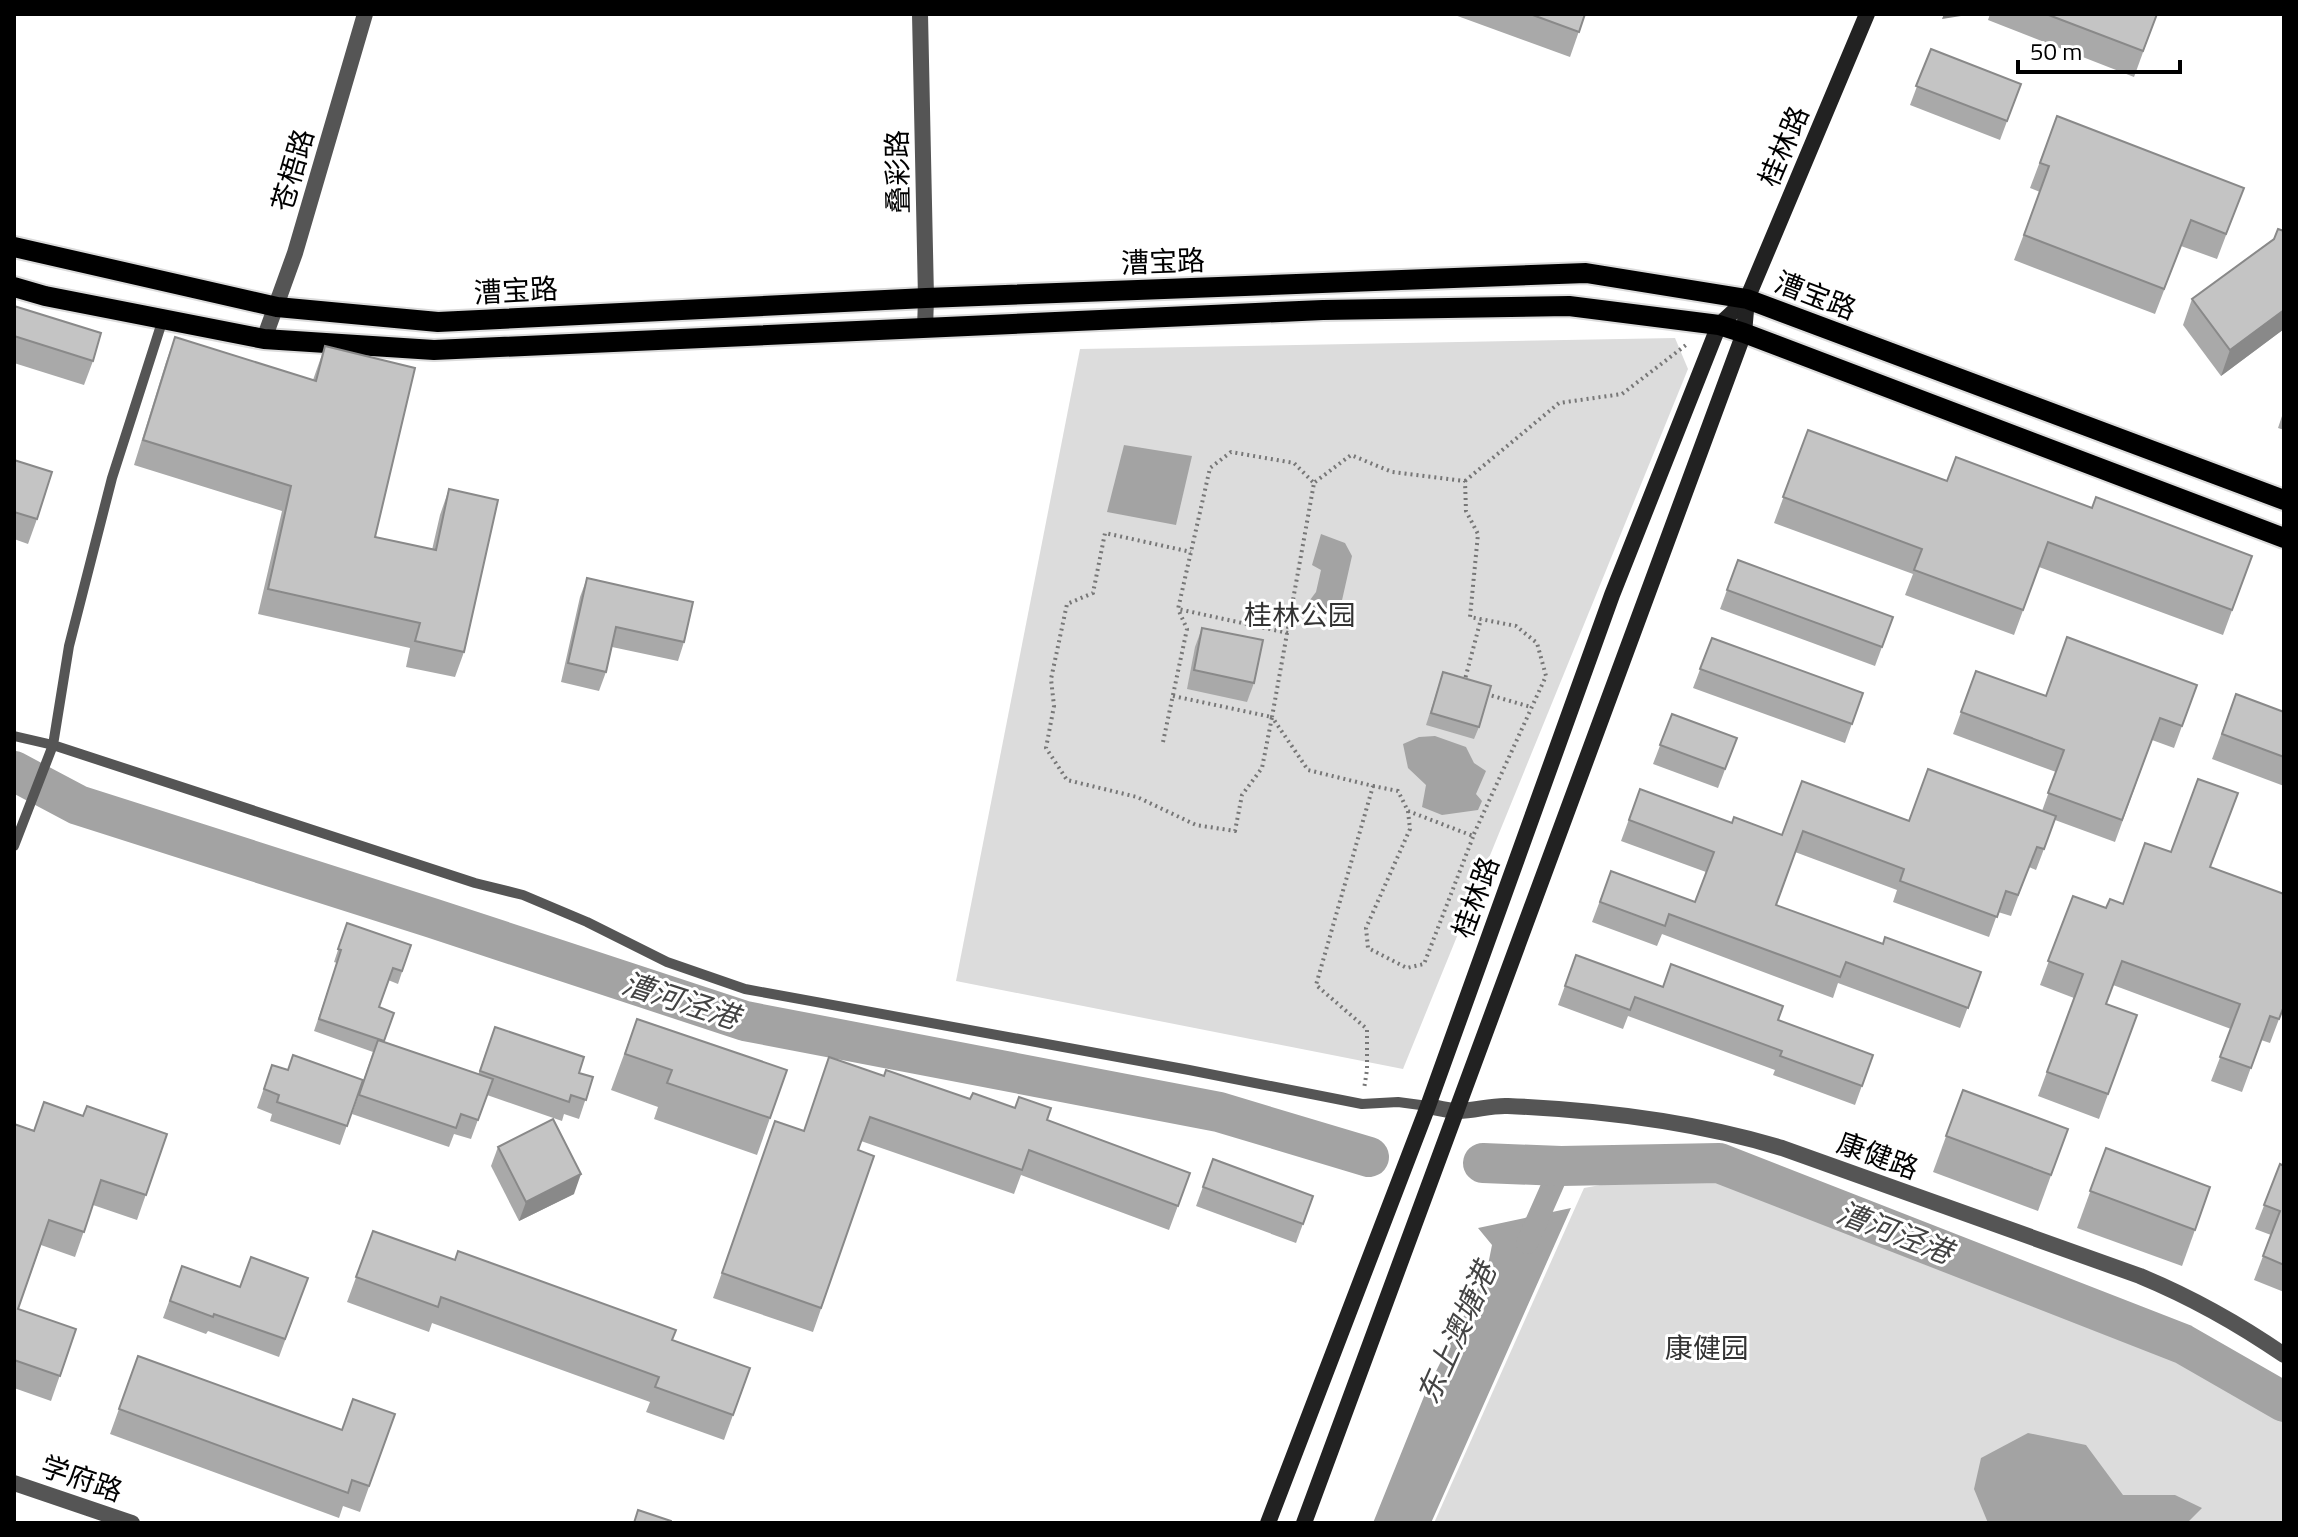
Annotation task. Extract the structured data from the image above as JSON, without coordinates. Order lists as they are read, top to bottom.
{
  "streets": {
    "main road": ["桂林路", "漕宝路"],
    "street": [
      "苍梧路",
      "叠彩路",
      "康健路",
      "学府路"
    ]
  },
  "crossings": [
    ["桂林路", "漕宝路"],
    ["桂林路", "康健路"],
    ["苍梧路", "漕宝路"],
    ["叠彩路", "漕宝路"]
  ],
  "water": ["漕河泾港", "东上澳塘港"],
  "parks": ["桂林公园", "康健园"],
  "scale_bar": "50 m"
}
